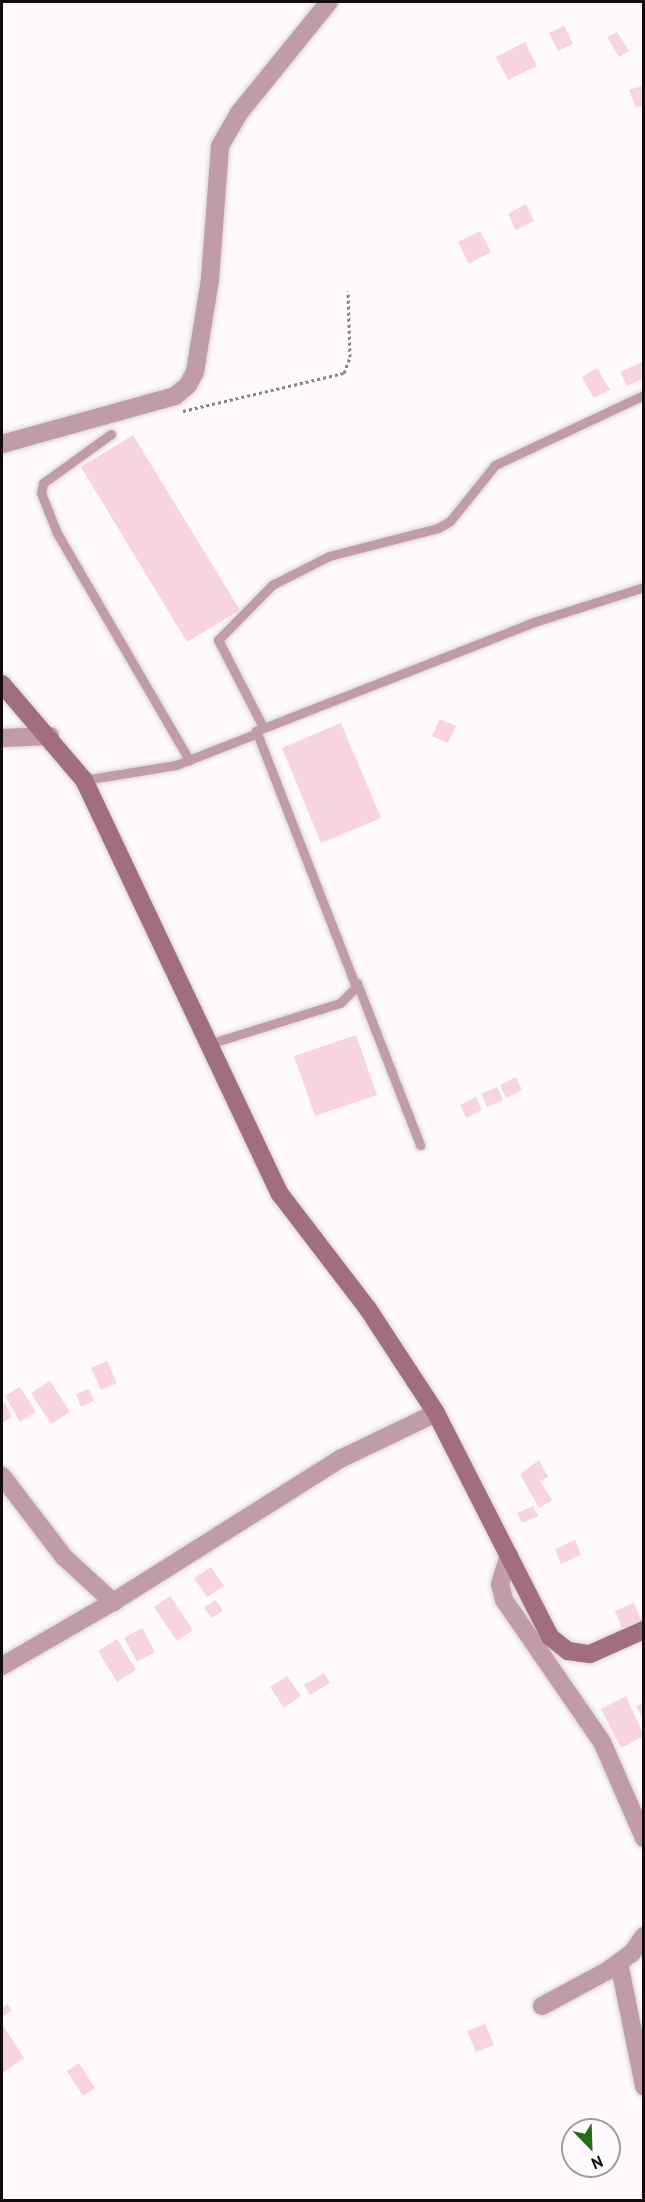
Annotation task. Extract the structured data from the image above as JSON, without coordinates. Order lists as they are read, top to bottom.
{
  "north": "bottom right"
}
